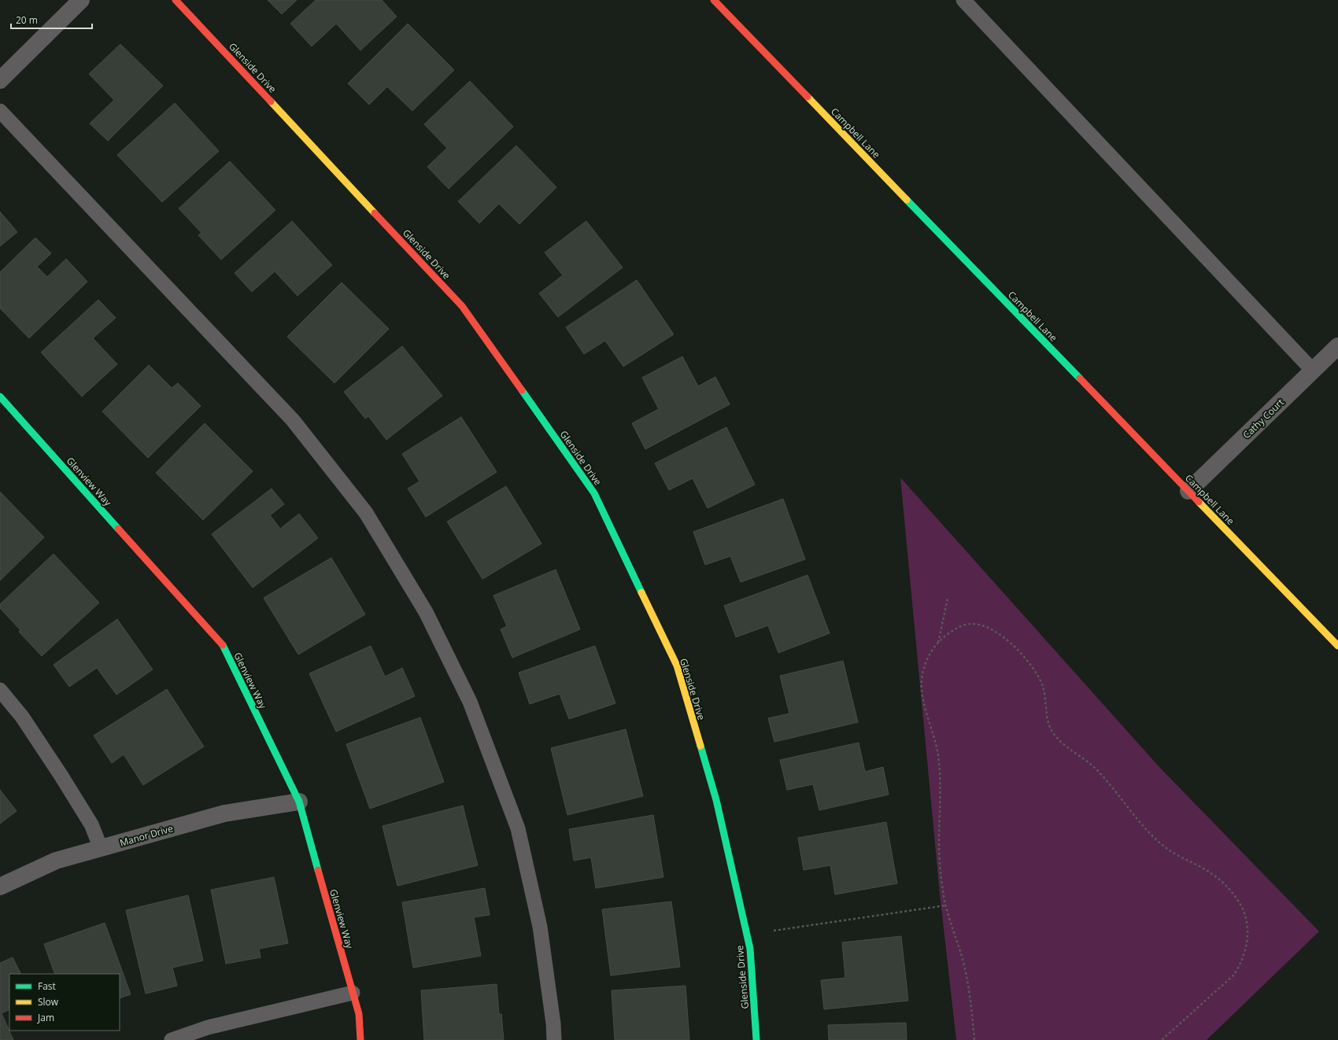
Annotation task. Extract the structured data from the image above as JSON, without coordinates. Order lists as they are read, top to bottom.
{
  "streets": {
    "street": [
      "Glenside Drive",
      "Campbell Lane",
      "Cathy Court",
      "Glenview Way",
      "Manor Drive"
    ]
  },
  "crossings": [
    ["Campbell Lane", "Cathy Court"],
    ["Glenview Way", "Manor Drive"]
  ],
  "legend": ["Fast", "Slow", "Jam"],
  "scale_bar": "20 m"
}
